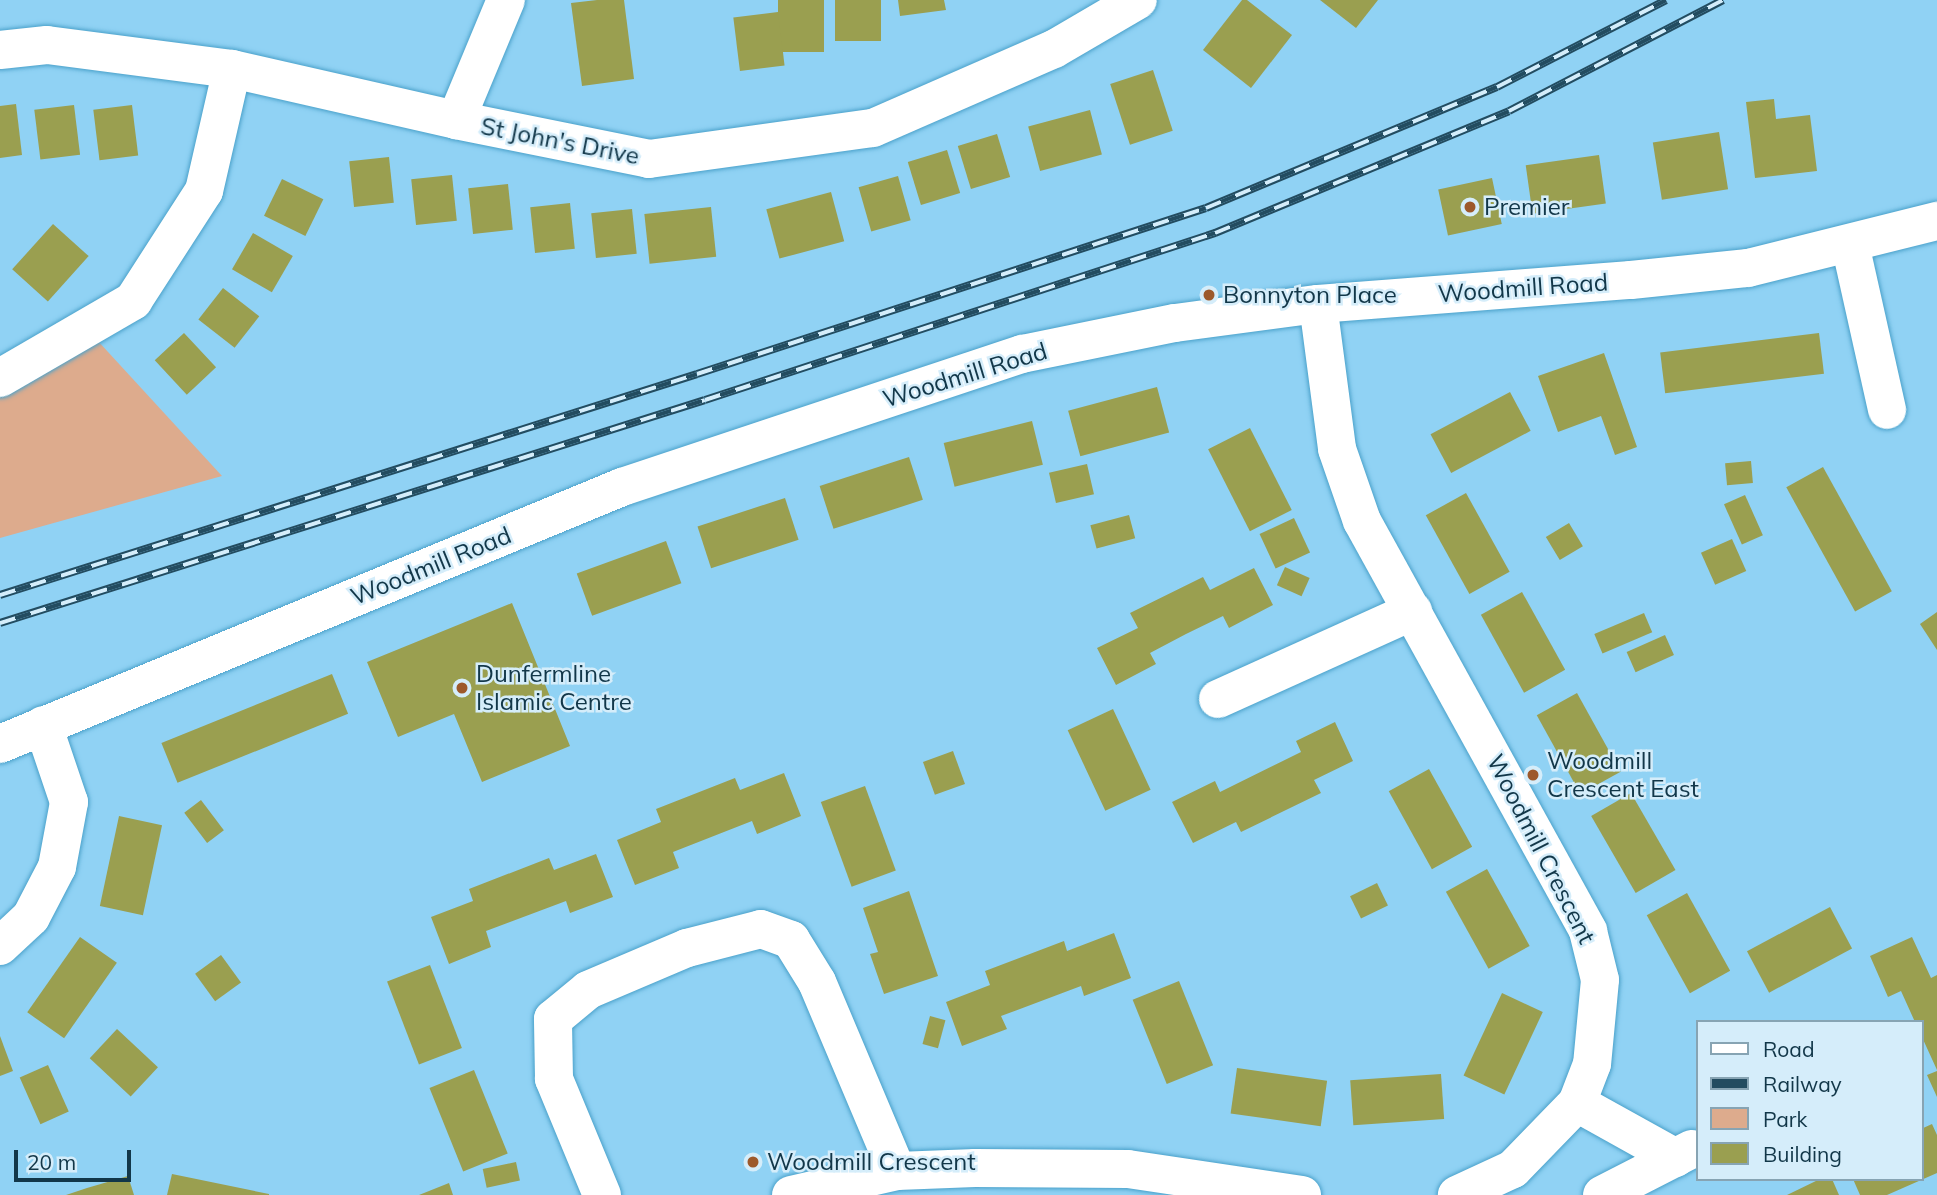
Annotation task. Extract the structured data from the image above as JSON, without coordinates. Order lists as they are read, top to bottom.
{
  "streets": {
    "street": ["St John's Drive", "Woodmill Road", "Woodmill Crescent"]
  },
  "crossings": [
    ["Woodmill Road", "Woodmill Crescent"]
  ],
  "places": [
    "Premier",
    "Bonnyton Place",
    "Dunfermline Islamic Centre",
    "Woodmill Crescent East",
    "Woodmill Crescent"
  ],
  "legend": [
    "Road",
    "Railway",
    "Park",
    "Building"
  ],
  "scale_bar": "20 m"
}
